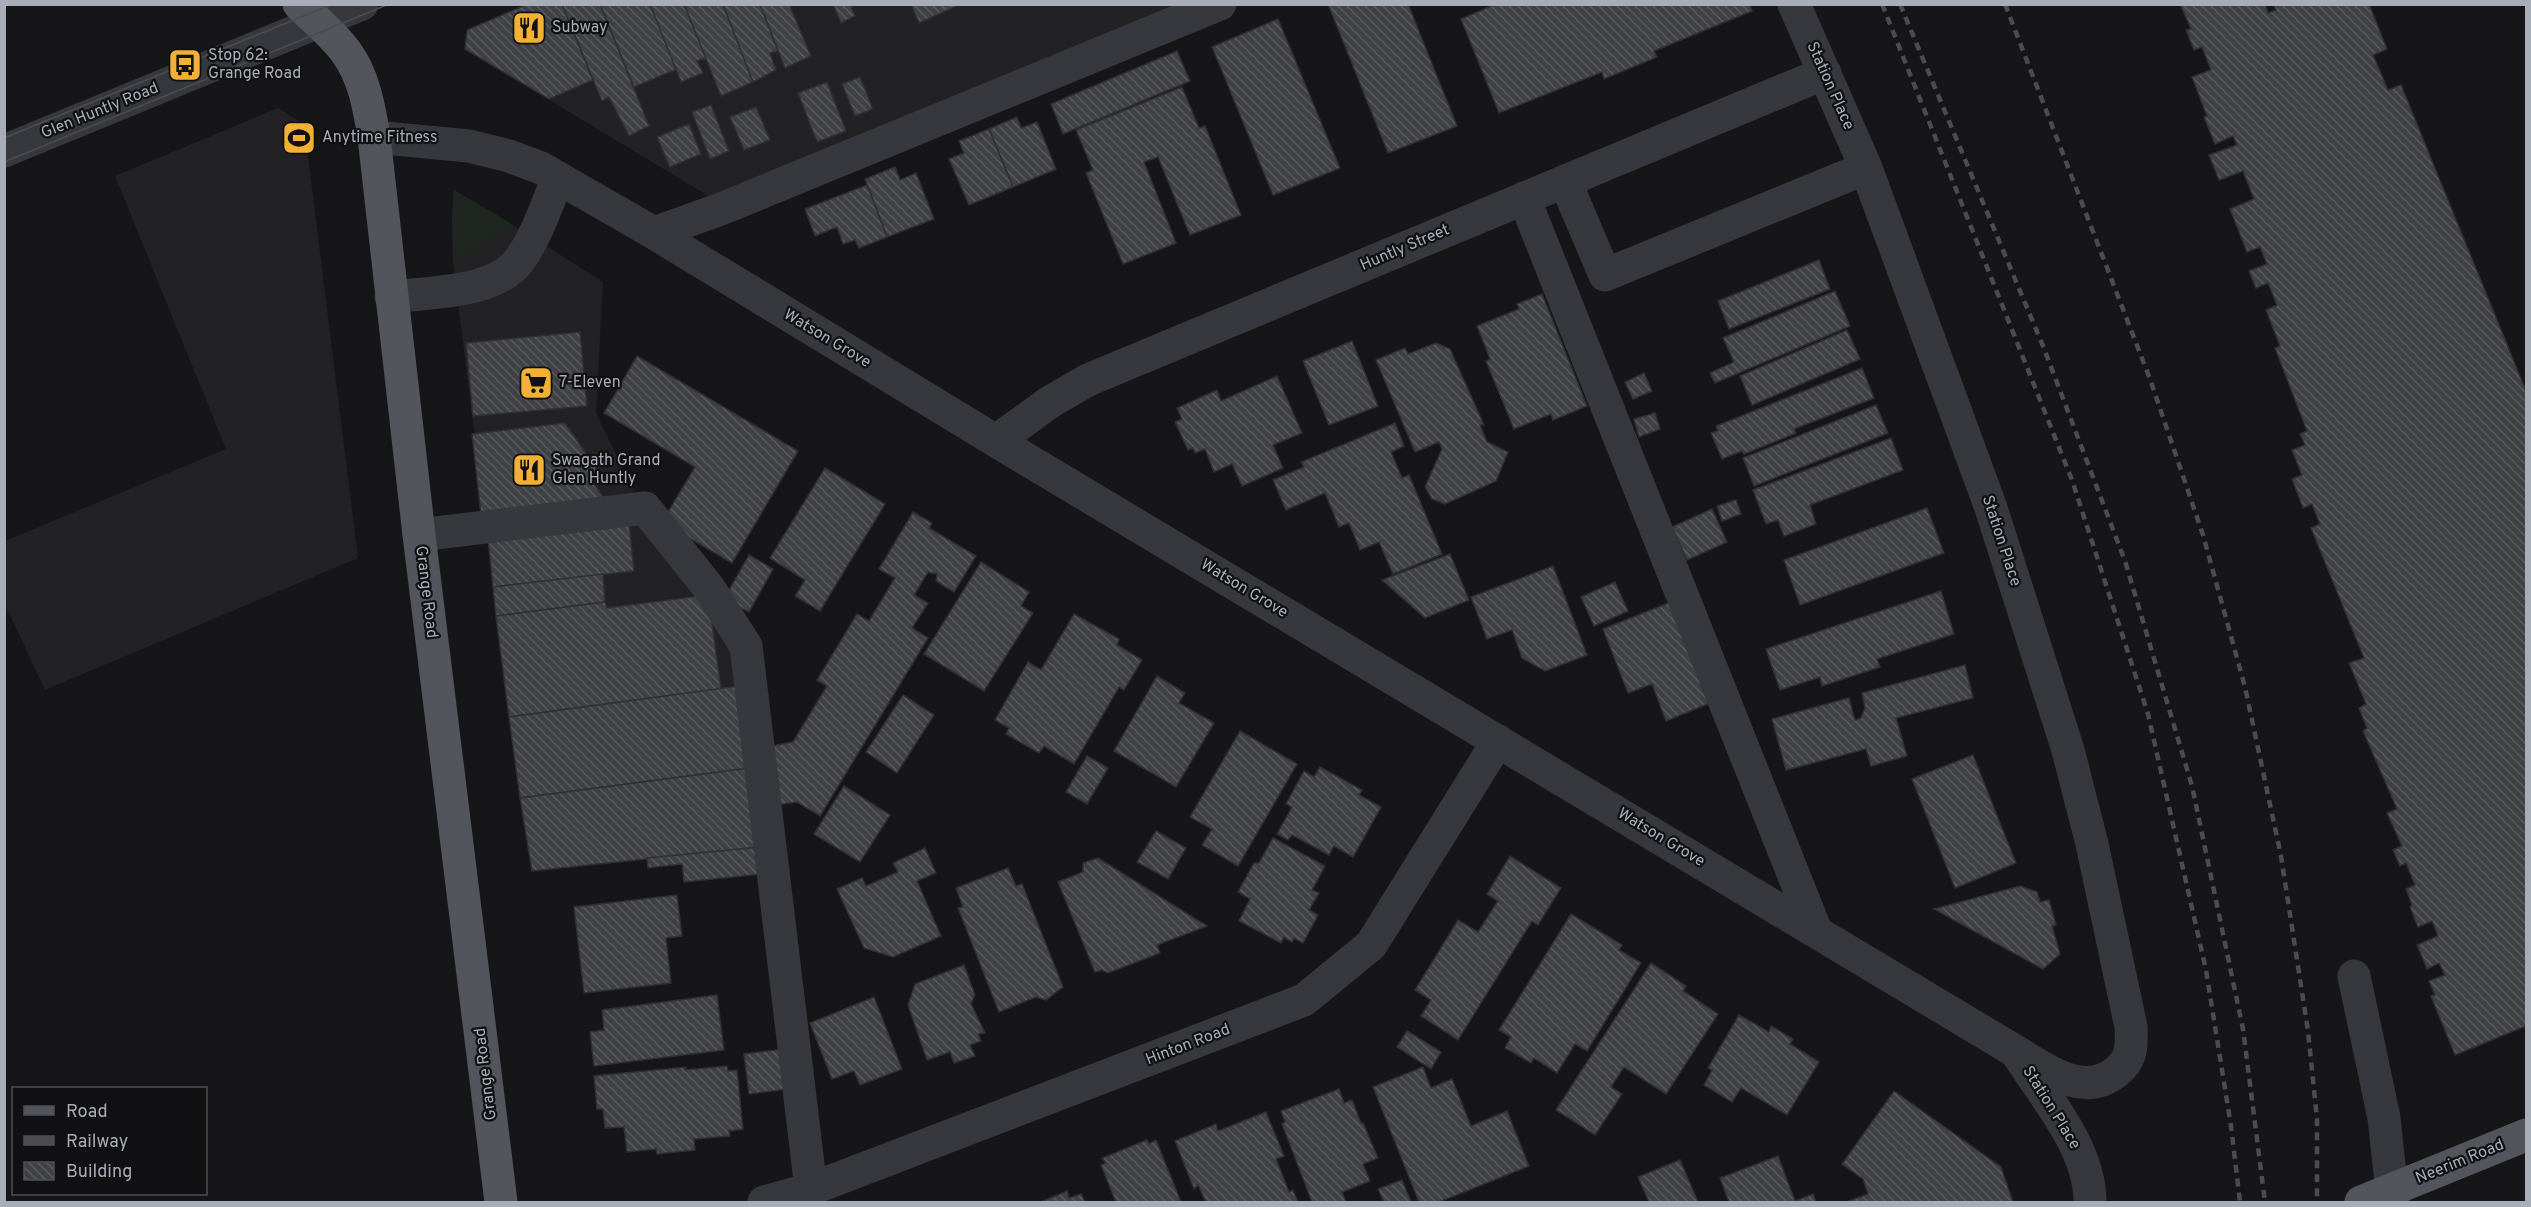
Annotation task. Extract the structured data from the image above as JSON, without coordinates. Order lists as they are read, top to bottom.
{
  "streets": {
    "main road": ["Grange Road", "Neerim Road"],
    "street": [
      "Station Place",
      "Glen Huntly Road",
      "Huntly Street",
      "Watson Grove",
      "Hinton Road"
    ]
  },
  "crossings": [
    ["Station Place", "Huntly Street"],
    ["Station Place", "Watson Grove"],
    ["Glen Huntly Road", "Grange Road"],
    ["Huntly Street", "Watson Grove"],
    ["Watson Grove", "Grange Road"],
    ["Watson Grove", "Hinton Road"]
  ],
  "places": {
    "restaurant": ["Subway", "Swagath Grand Glen Huntly"],
    "bus stop": ["Stop 62: Grange Road"],
    "sports": ["Anytime Fitness"],
    "supermarket": ["7-Eleven"]
  },
  "legend": ["Road", "Railway", "Building"]
}
